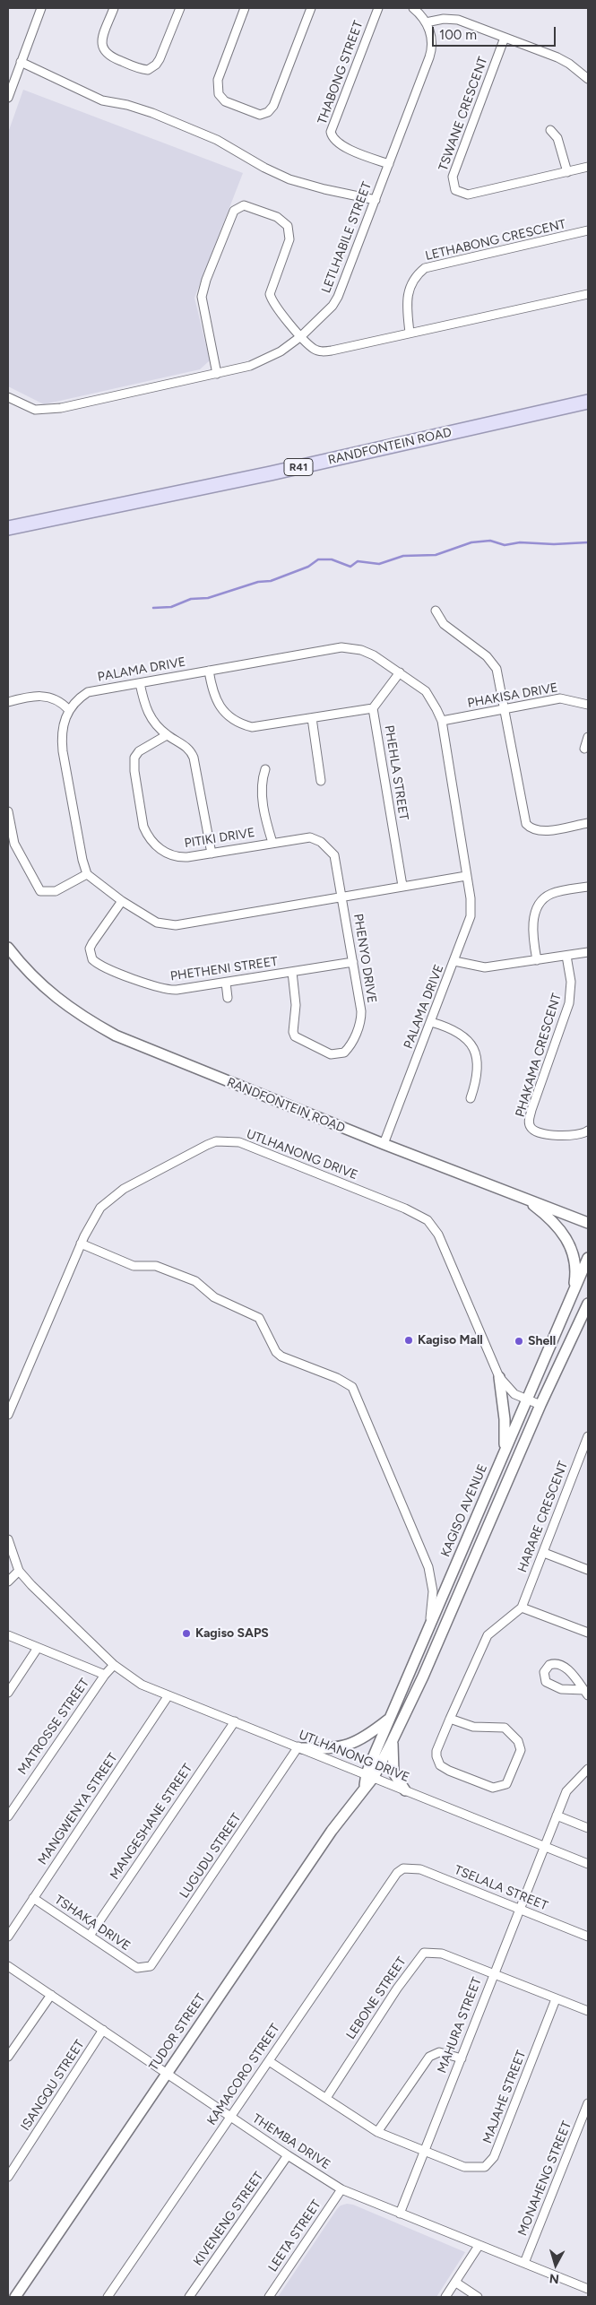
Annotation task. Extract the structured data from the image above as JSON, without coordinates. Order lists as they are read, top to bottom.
{
  "streets": {
    "main road": ["RANDFONTEIN ROAD", "R41"],
    "street": [
      "THABONG STREET",
      "TSWANE CRESCENT",
      "LETLHABILE STREET",
      "LETHABONG CRESCENT",
      "PALAMA DRIVE",
      "PHAKISA DRIVE",
      "PHEHLA STREET",
      "PITIKI DRIVE",
      "PHENYO DRIVE",
      "PHETHENI STREET",
      "PHAKAMA CRESCENT",
      "UTLHANONG DRIVE",
      "KAGISO AVENUE",
      "HARARE CRESCENT",
      "MATROSSE STREET",
      "MANGWENYA STREET",
      "MANGESHANE STREET",
      "LUGUDU STREET",
      "TSELALA STREET",
      "TSHAKA DRIVE",
      "LEBONE STREET",
      "MAHURA STREET",
      "TUDOR STREET",
      "KAMACORO STREET",
      "ISANGQU STREET",
      "MAJAHE STREET",
      "THEMBA DRIVE",
      "MONAHENG STREET",
      "KIVENENG STREET",
      "LEETA STREET"
    ]
  },
  "crossings": [
    ["THABONG STREET", "LETLHABILE STREET"],
    ["RANDFONTEIN ROAD", "PALAMA DRIVE"],
    ["PALAMA DRIVE", "PHAKISA DRIVE"],
    ["PITIKI DRIVE", "PHENYO DRIVE"],
    ["PHENYO DRIVE", "PHETHENI STREET"],
    ["UTLHANONG DRIVE", "KAGISO AVENUE"],
    ["UTLHANONG DRIVE", "MANGWENYA STREET"],
    ["UTLHANONG DRIVE", "MANGESHANE STREET"],
    ["UTLHANONG DRIVE", "LUGUDU STREET"],
    ["UTLHANONG DRIVE", "MAHURA STREET"],
    ["UTLHANONG DRIVE", "TUDOR STREET"],
    ["KAGISO AVENUE", "TUDOR STREET"],
    ["MANGWENYA STREET", "TSHAKA DRIVE"],
    ["MANGESHANE STREET", "TSHAKA DRIVE"],
    ["LUGUDU STREET", "TSHAKA DRIVE"],
    ["TSELALA STREET", "MAHURA STREET"],
    ["TSELALA STREET", "KAMACORO STREET"],
    ["LEBONE STREET", "MAHURA STREET"],
    ["LEBONE STREET", "MAJAHE STREET"],
    ["MAHURA STREET", "MAJAHE STREET"],
    ["MAHURA STREET", "THEMBA DRIVE"],
    ["TUDOR STREET", "THEMBA DRIVE"],
    ["KAMACORO STREET", "MAJAHE STREET"],
    ["KAMACORO STREET", "THEMBA DRIVE"],
    ["ISANGQU STREET", "THEMBA DRIVE"],
    ["THEMBA DRIVE", "MONAHENG STREET"],
    ["THEMBA DRIVE", "KIVENENG STREET"],
    ["THEMBA DRIVE", "LEETA STREET"]
  ],
  "places": ["Kagiso Mall", "Shell", "Kagiso SAPS"],
  "scale_bar": "100 m",
  "north": "bottom"
}
